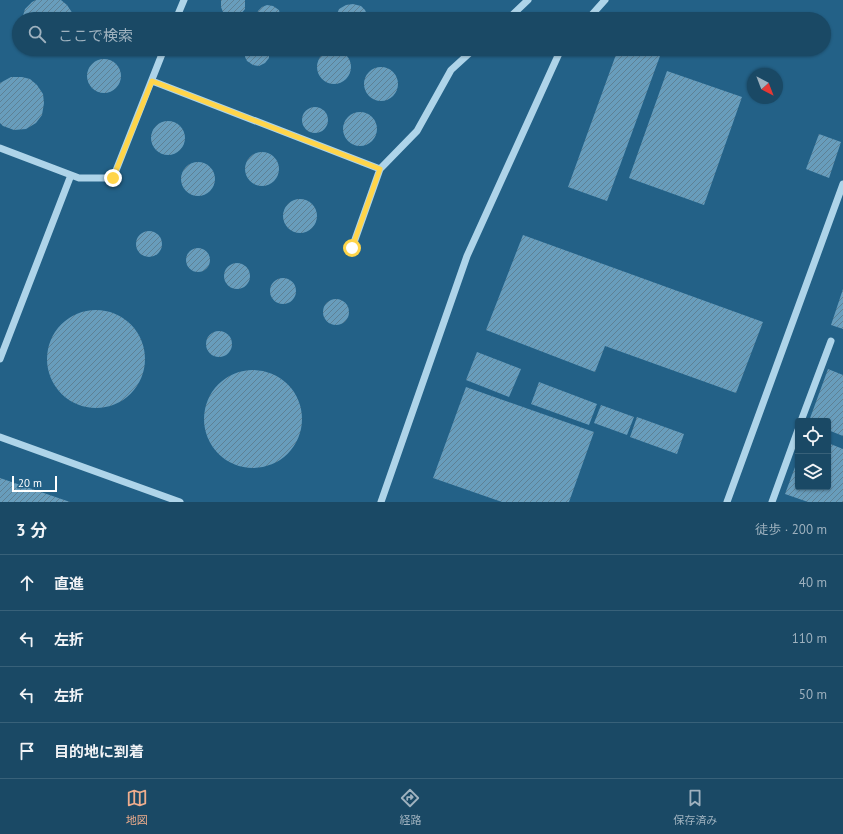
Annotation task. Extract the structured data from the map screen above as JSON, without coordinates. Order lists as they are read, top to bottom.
{
  "scale_bar": "20 m",
  "north": "bottom right",
  "page": {
    "search": "ここで検索",
    "scale": "20 m",
    "heading": ["3 分", "徒歩 · 200 m"],
    "list": [
      ["直進", "40 m"],
      ["左折", "110 m"],
      ["左折", "50 m"],
      "目的地に到着"
    ],
    "nav": ["地図", "経路", "保存済み"]
  }
}
